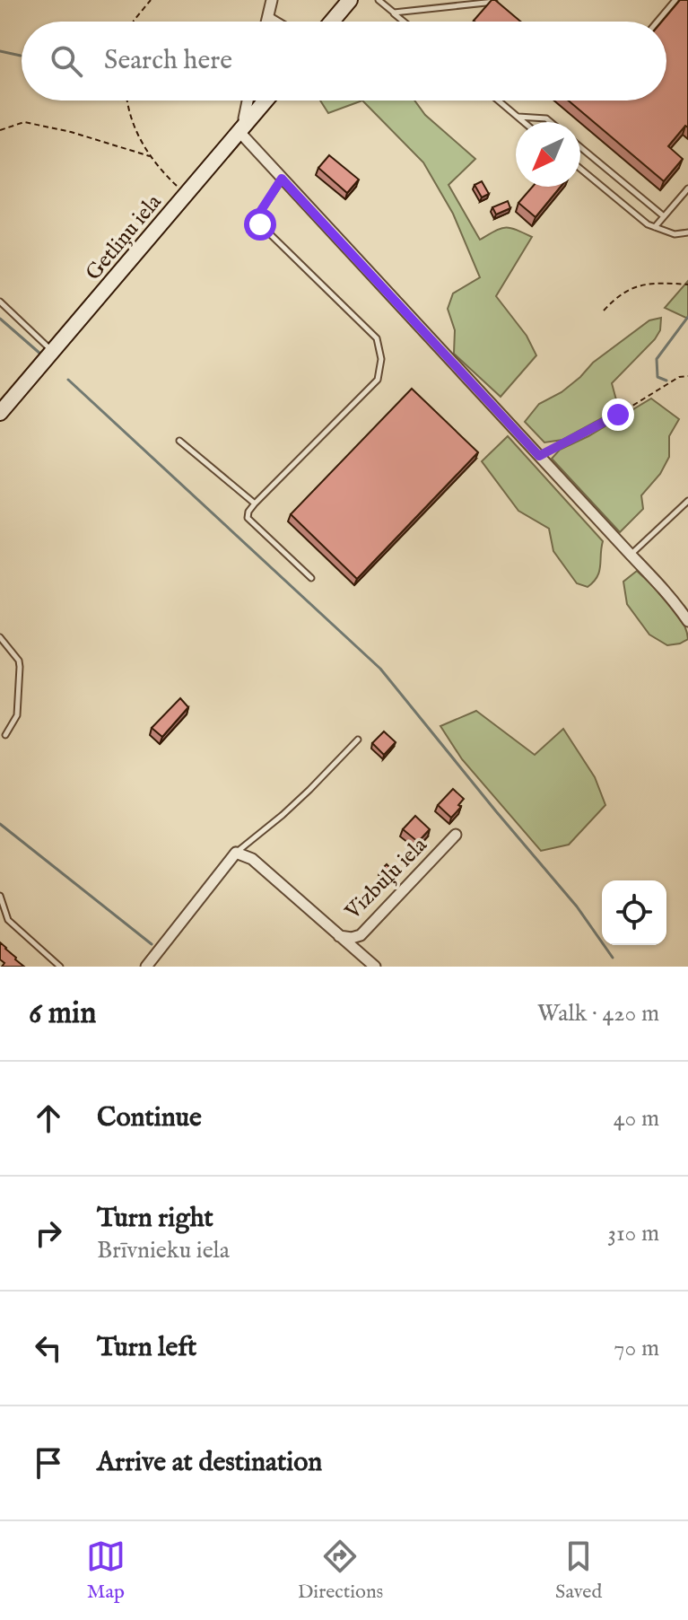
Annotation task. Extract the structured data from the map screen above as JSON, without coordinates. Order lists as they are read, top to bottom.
{
  "streets": {
    "street": ["Getliņu iela", "Vizbuļu iela"]
  },
  "north": "bottom left",
  "page": {
    "search": "Search here",
    "heading": ["6 min", "Walk · 420 m"],
    "list": [
      ["Continue", "40 m"],
      ["Turn right", "Brīvnieku iela", "310 m"],
      ["Turn left", "70 m"],
      "Arrive at destination"
    ],
    "nav": ["Map", "Directions", "Saved"]
  }
}
